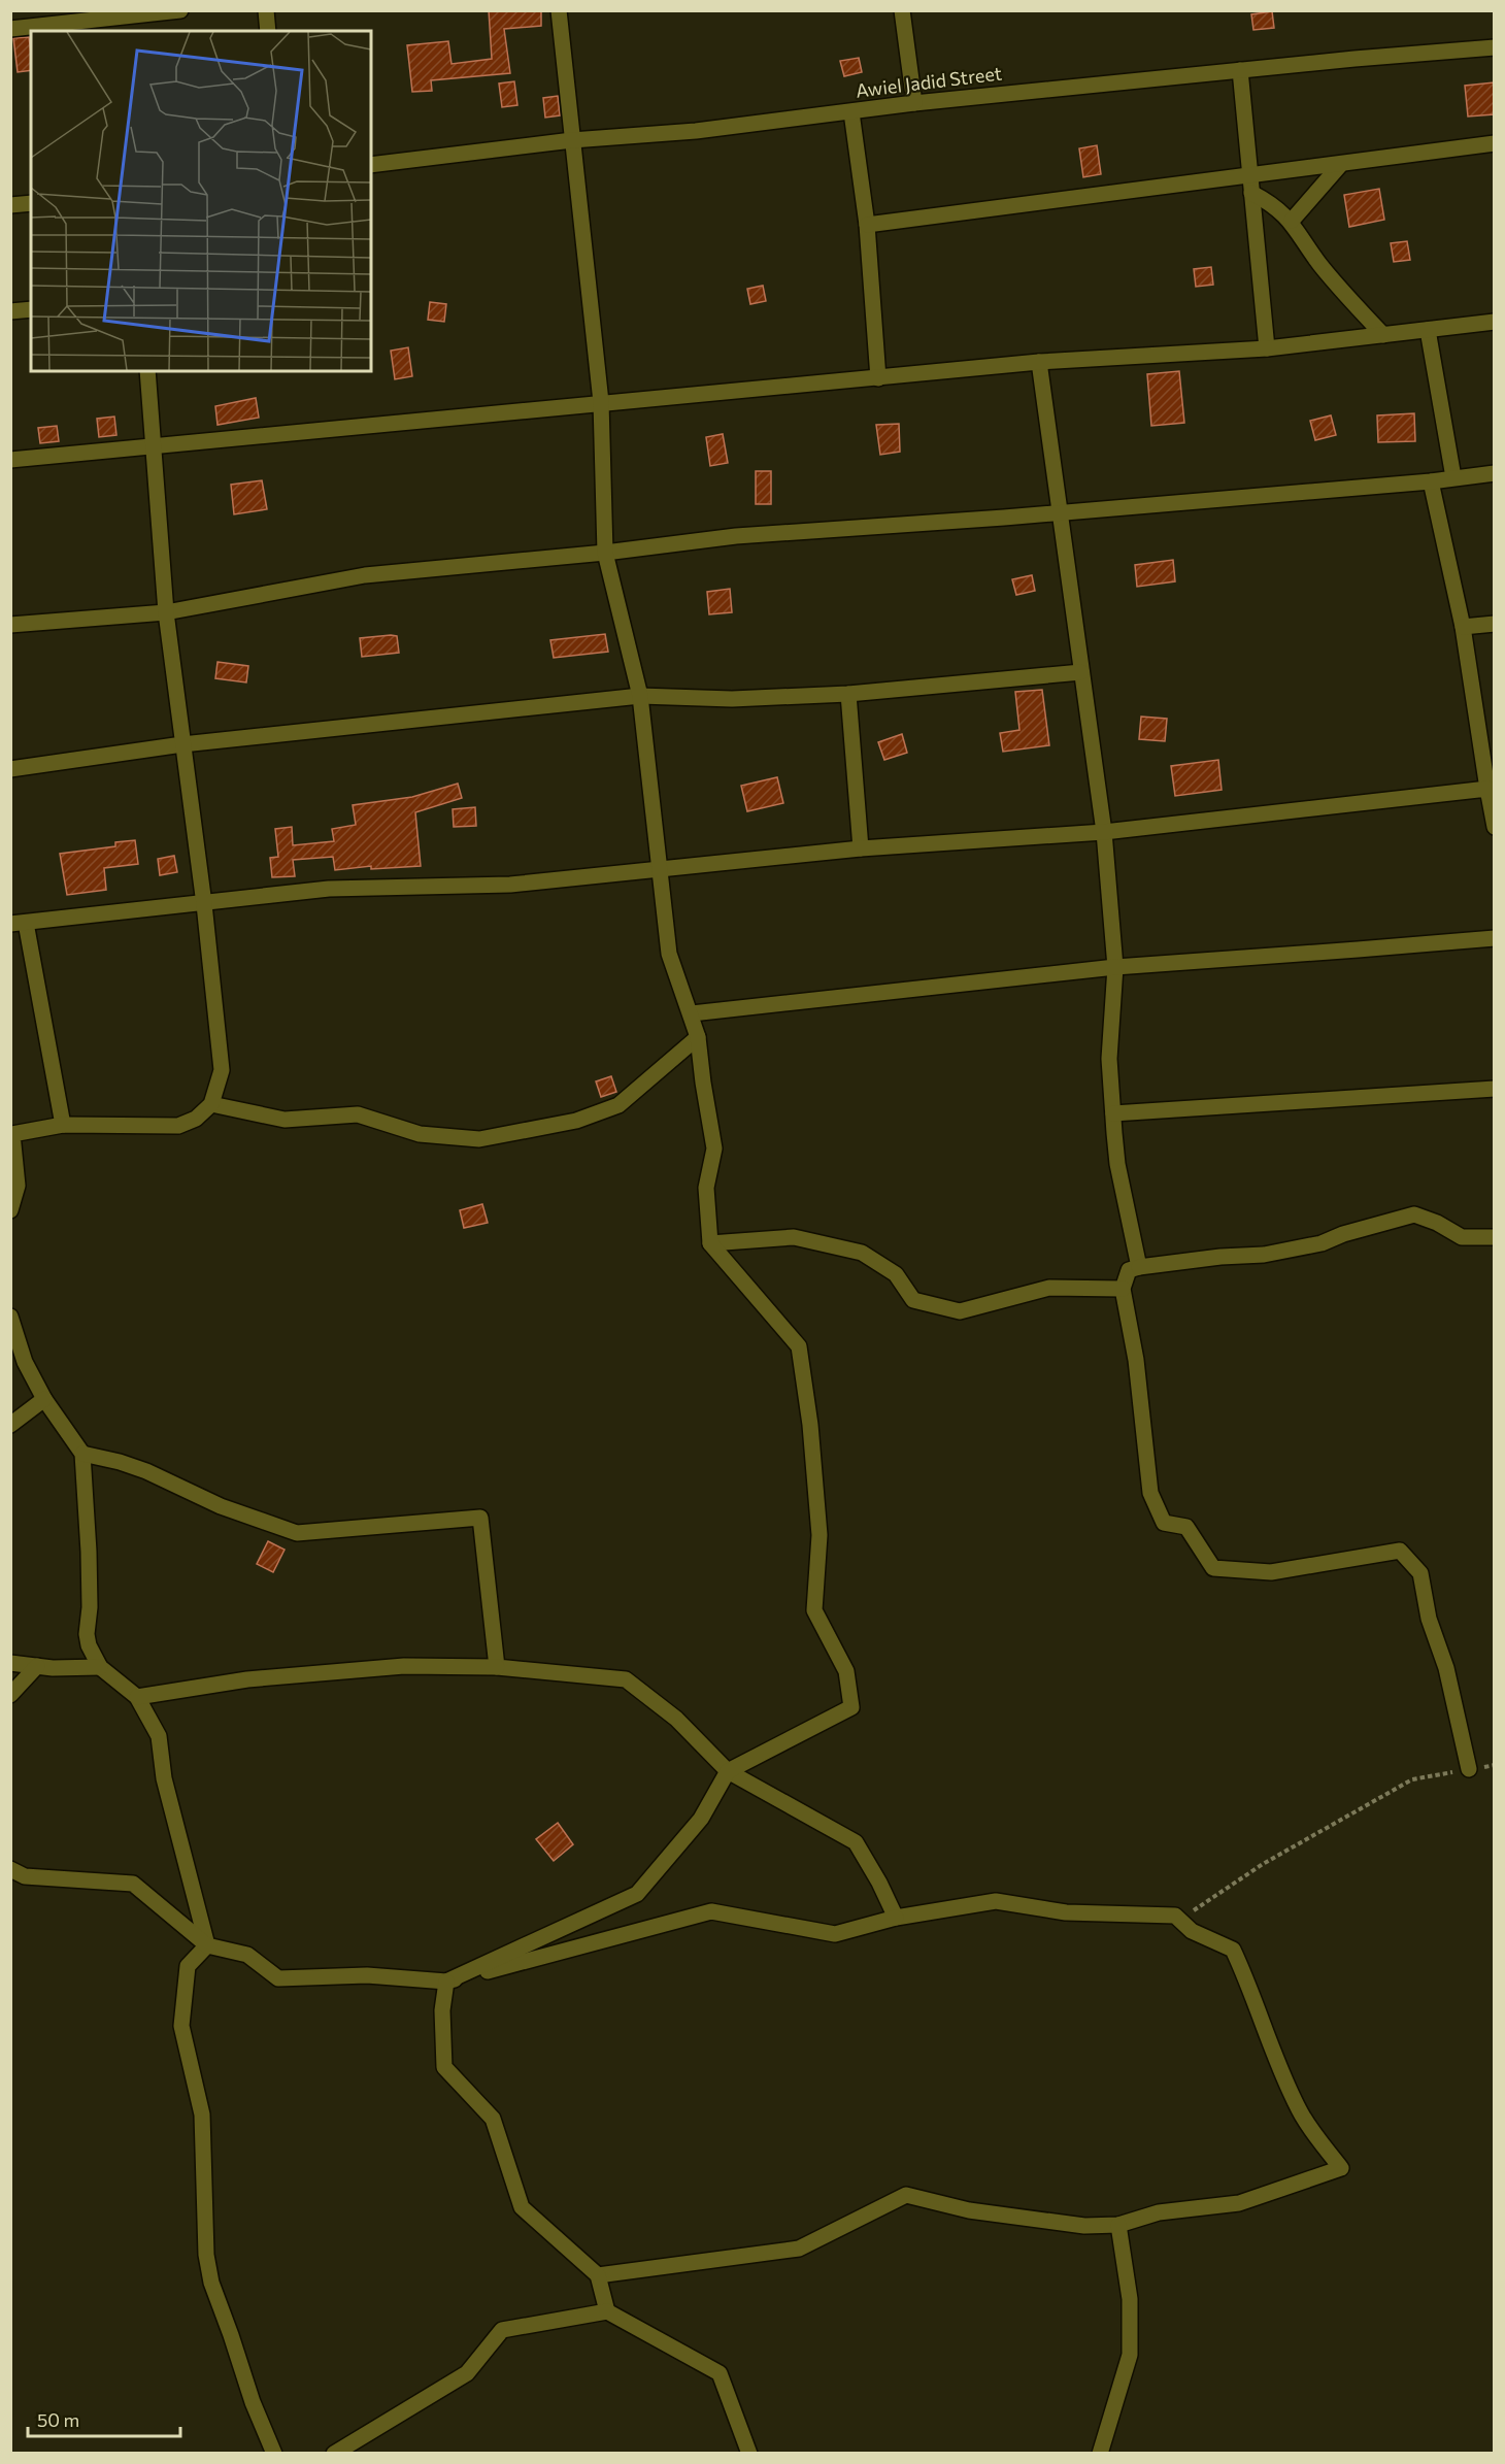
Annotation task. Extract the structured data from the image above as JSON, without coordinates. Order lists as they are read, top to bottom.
{
  "streets": {
    "street": ["Awiel Jadid Street"]
  },
  "scale_bar": "50 m"
}
